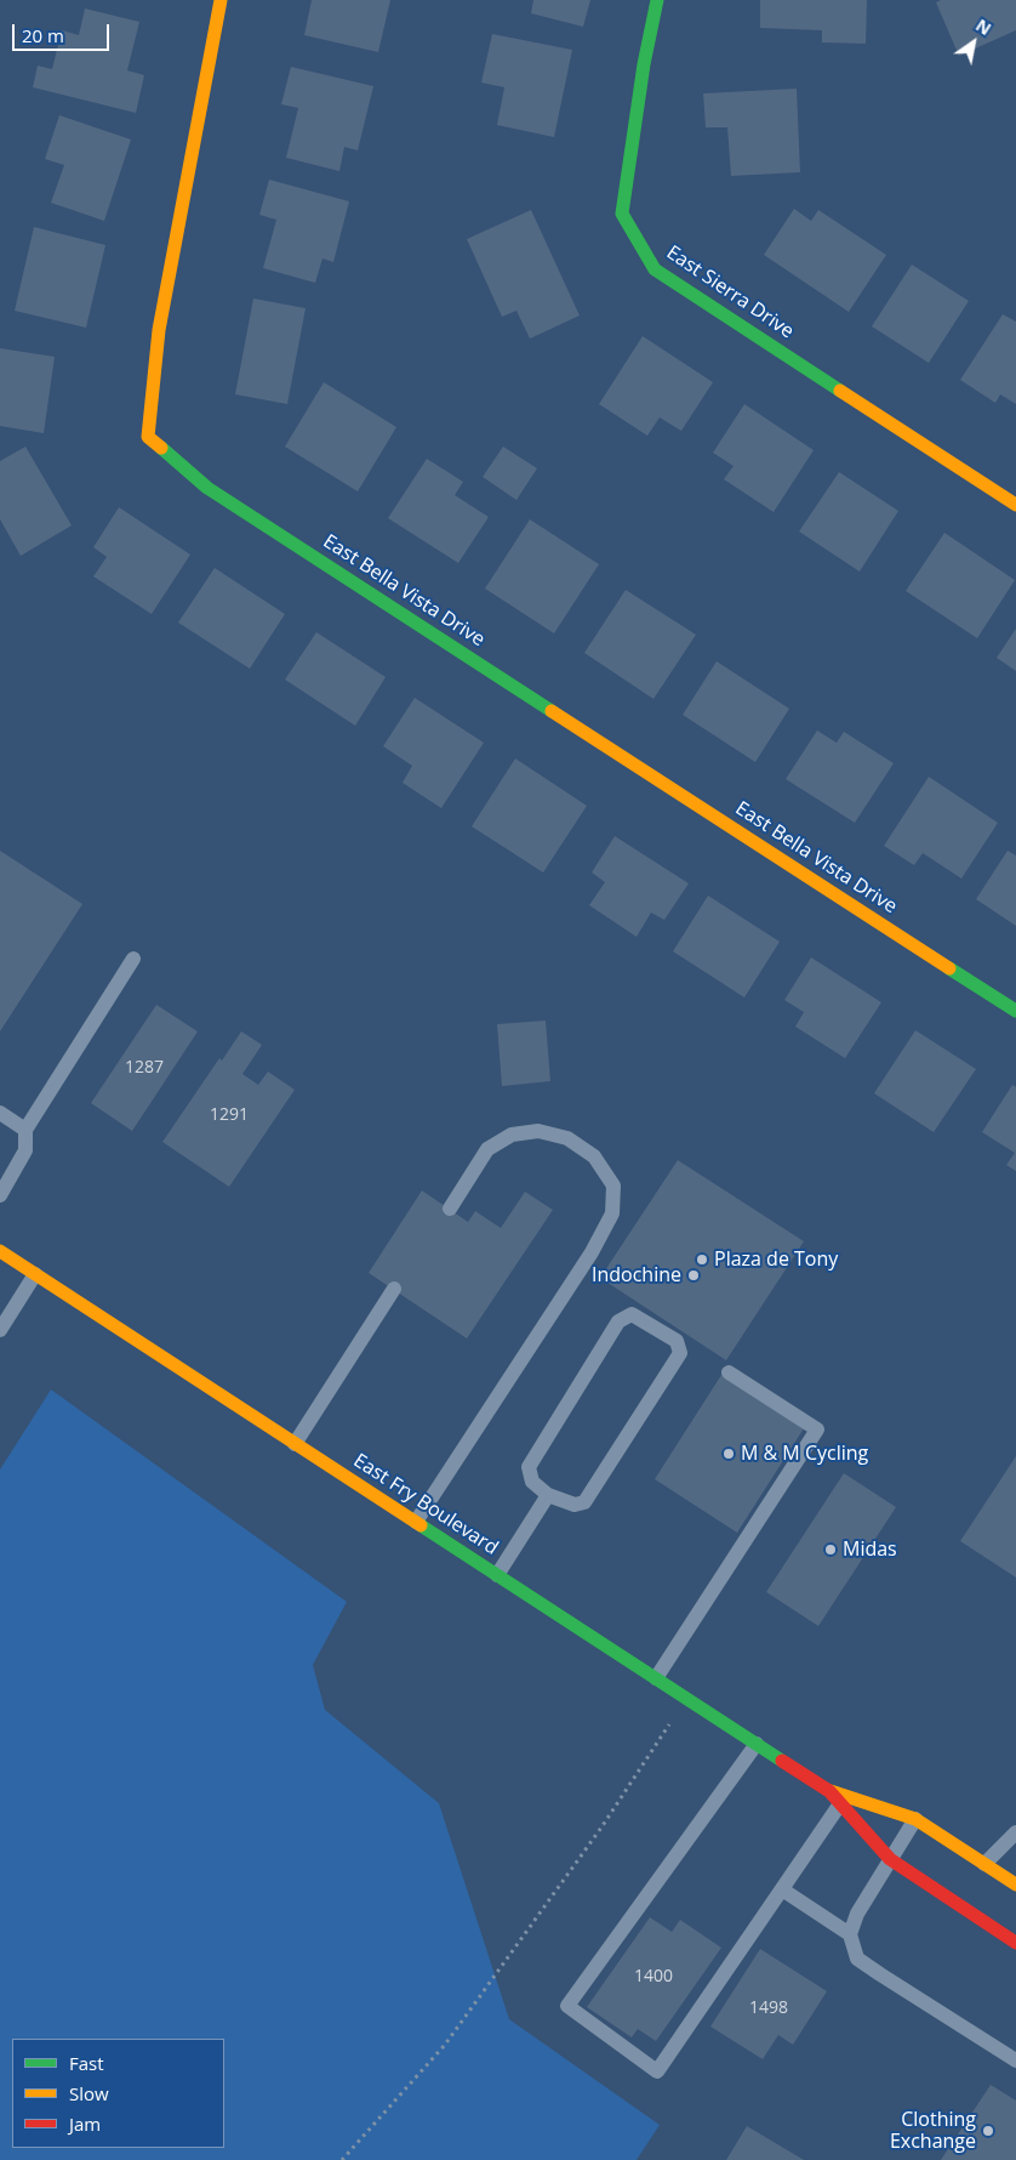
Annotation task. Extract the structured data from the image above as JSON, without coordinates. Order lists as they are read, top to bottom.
{
  "streets": {
    "street": ["East Sierra Drive", "East Bella Vista Drive", "East Fry Boulevard"]
  },
  "places": [
    "Plaza de Tony",
    "Indochine",
    "M & M Cycling",
    "Midas",
    "Clothing Exchange"
  ],
  "house_numbers": [
    "1287",
    "1291",
    "1400",
    "1498"
  ],
  "legend": ["Fast", "Slow", "Jam"],
  "scale_bar": "20 m",
  "north": "top right"
}
